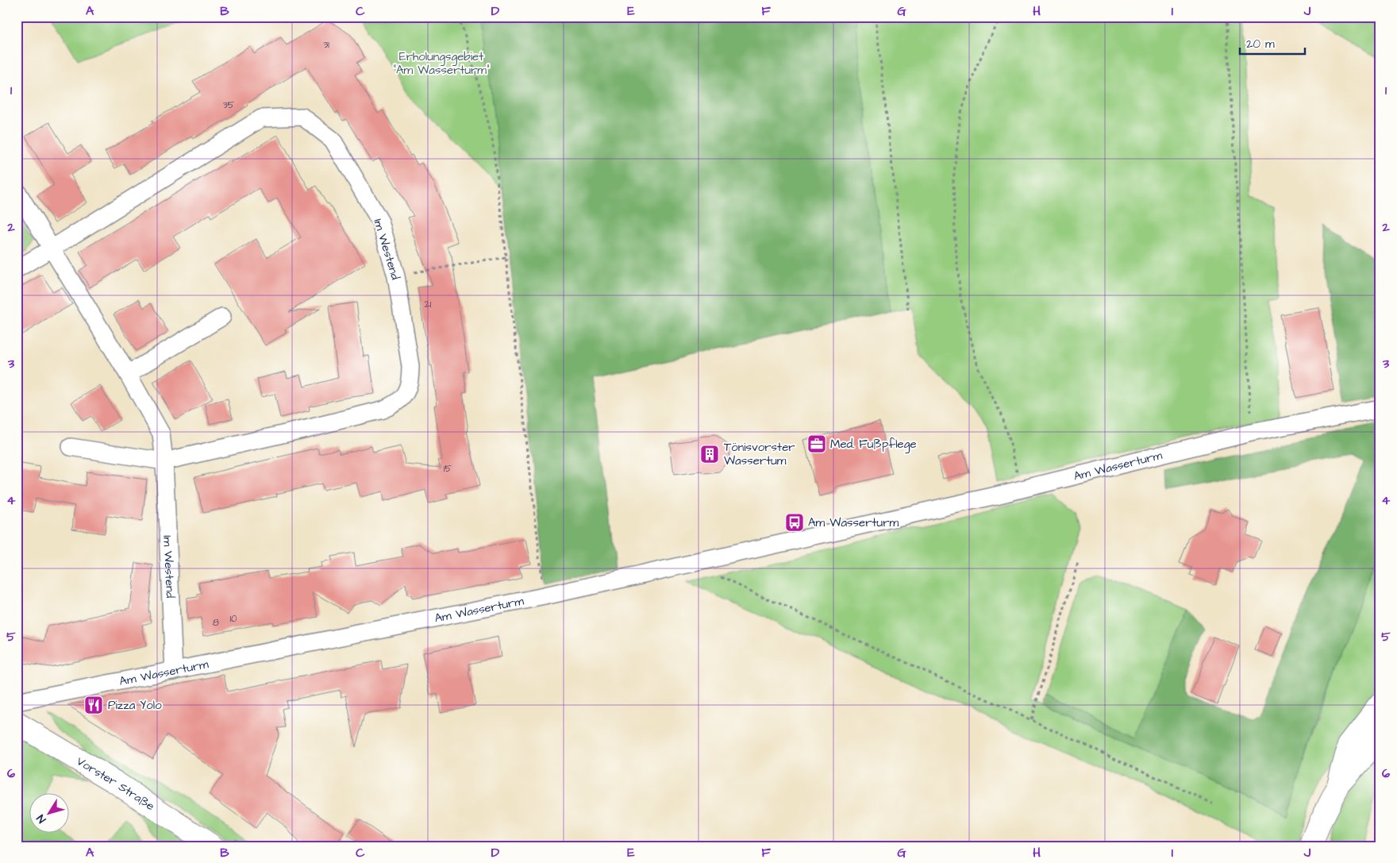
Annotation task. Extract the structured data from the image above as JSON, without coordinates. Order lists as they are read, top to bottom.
{
  "streets": {
    "main road": ["Vorster Straße"],
    "street": ["Im Westend", "Am Wasserturm"]
  },
  "crossings": [
    ["Im Westend", "Am Wasserturm"]
  ],
  "parks": ["Erholungsgebiet \"Am Wasserturm\""],
  "places": {
    "office": ["Med. Fußpflege"],
    "building": ["Tönisvorster Wassertum"],
    "bus stop": ["Am Wasserturm"],
    "restaurant": ["Pizza Yolo"]
  },
  "house_numbers": [
    "31",
    "35",
    "21",
    "15",
    "10",
    "8"
  ],
  "scale_bar": "20 m",
  "north": "bottom left",
  "grid": {
    "columns": [
      "A",
      "B",
      "C",
      "D",
      "E",
      "F",
      "G",
      "H",
      "I",
      "J"
    ],
    "rows": [
      "1",
      "2",
      "3",
      "4",
      "5",
      "6"
    ]
  }
}
